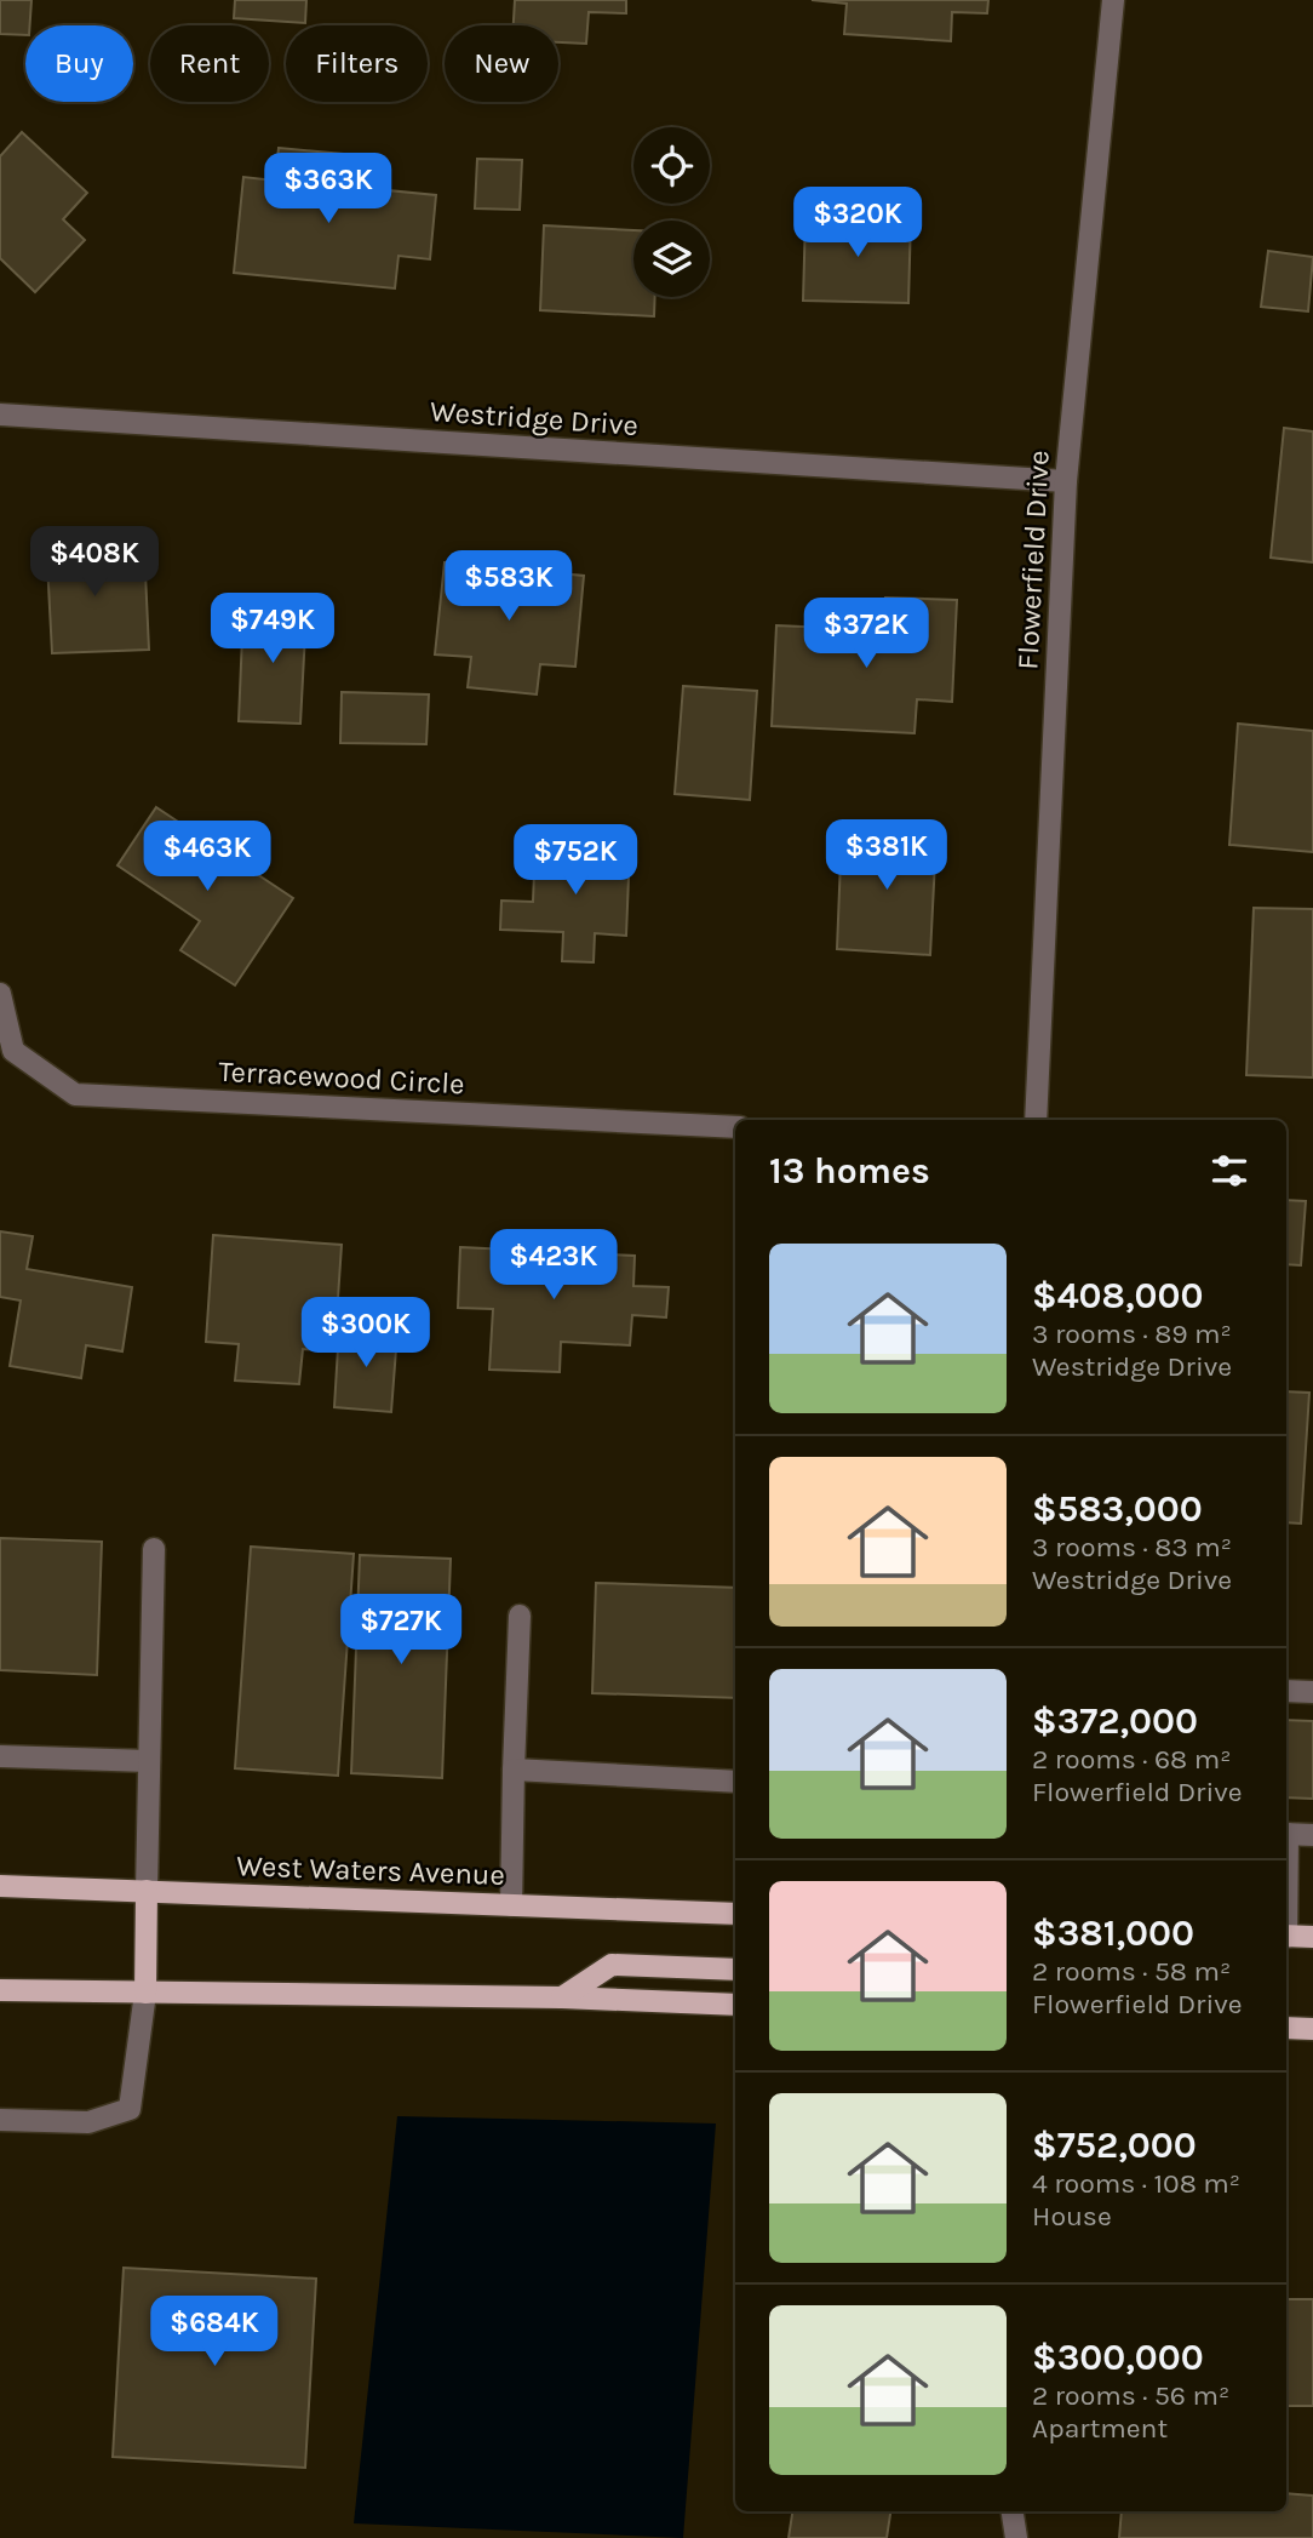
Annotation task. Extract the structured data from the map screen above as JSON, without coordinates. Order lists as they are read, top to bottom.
{
  "streets": {
    "main road": ["West Waters Avenue"],
    "street": ["Westridge Drive", "Flowerfield Drive", "Terracewood Circle"]
  },
  "crossings": [
    ["Westridge Drive", "Flowerfield Drive"]
  ],
  "page": {
    "chip": [
      "Buy",
      "Rent",
      "Filters",
      "New"
    ],
    "price": [
      "$363K",
      "$320K",
      "$408K",
      "$583K",
      "$749K",
      "$372K",
      "$381K",
      "$463K",
      "$752K",
      "$423K",
      "$300K",
      "$727K",
      "$684K"
    ],
    "heading": "13 homes",
    "list": [
      {
        "name": "$408,000",
        "note": "3 rooms · 89 m² · Westridge Drive"
      },
      {
        "name": "$583,000",
        "note": "3 rooms · 83 m² · Westridge Drive"
      },
      {
        "name": "$372,000",
        "note": "2 rooms · 68 m² · Flowerfield Drive"
      },
      {
        "name": "$381,000",
        "note": "2 rooms · 58 m² · Flowerfield Drive"
      },
      {
        "name": "$752,000",
        "note": "4 rooms · 108 m² · House"
      },
      {
        "name": "$300,000",
        "note": "2 rooms · 56 m² · Apartment"
      }
    ]
  }
}
